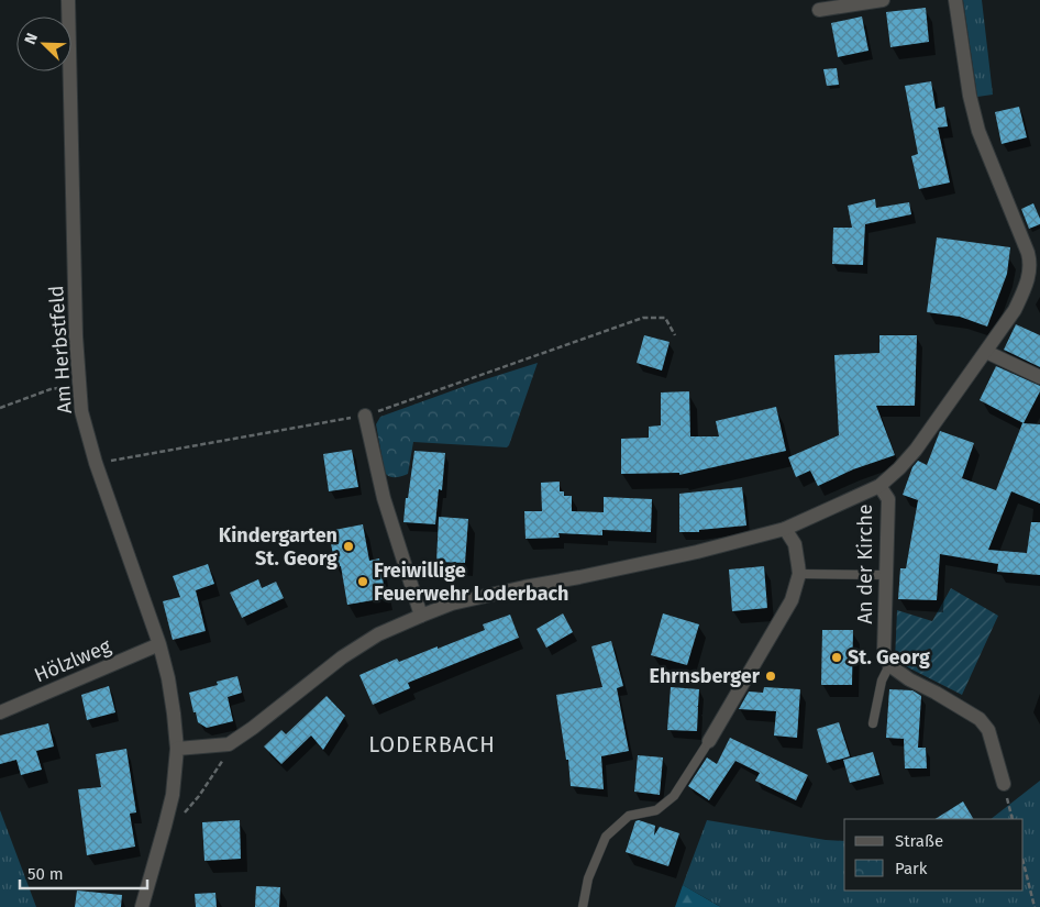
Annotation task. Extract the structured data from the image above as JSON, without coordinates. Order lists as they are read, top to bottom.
{
  "streets": {
    "street": ["Am Herbstfeld", "An der Kirche", "Hölzlweg"]
  },
  "crossings": [
    ["Am Herbstfeld", "Hölzlweg"]
  ],
  "districts": ["LODERBACH"],
  "places": [
    "Kindergarten St. Georg",
    "Freiwillige Feuerwehr Loderbach",
    "St. Georg",
    "Ehrnsberger"
  ],
  "legend": ["Straße", "Park"],
  "scale_bar": "50 m",
  "north": "top left"
}
